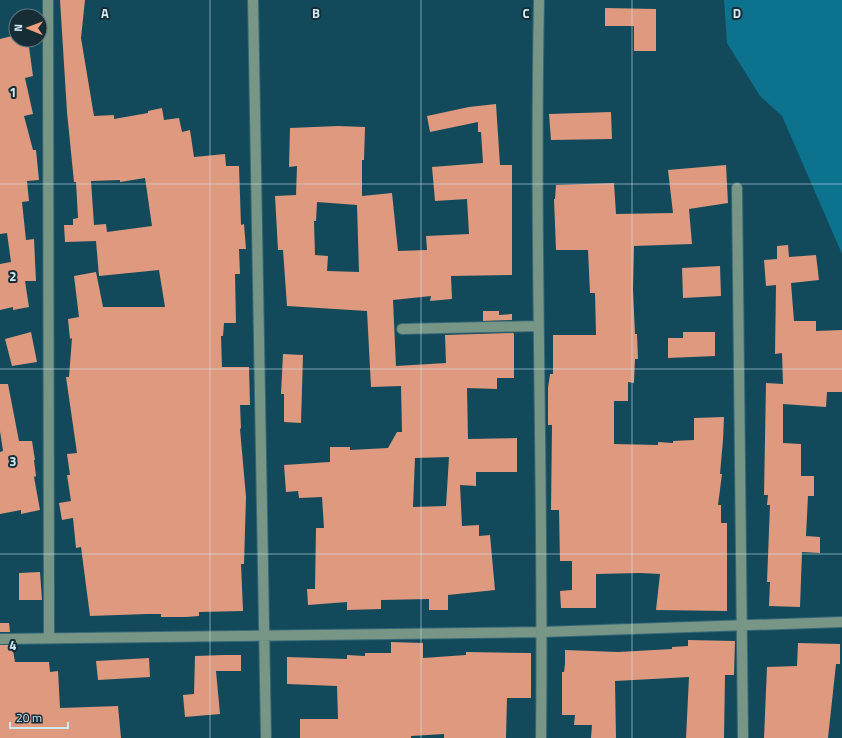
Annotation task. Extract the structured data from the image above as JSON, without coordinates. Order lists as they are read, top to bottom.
{
  "scale_bar": "20 m",
  "north": "left",
  "grid": {
    "columns": [
      "A",
      "B",
      "C",
      "D"
    ],
    "rows": [
      "1",
      "2",
      "3",
      "4"
    ]
  }
}
